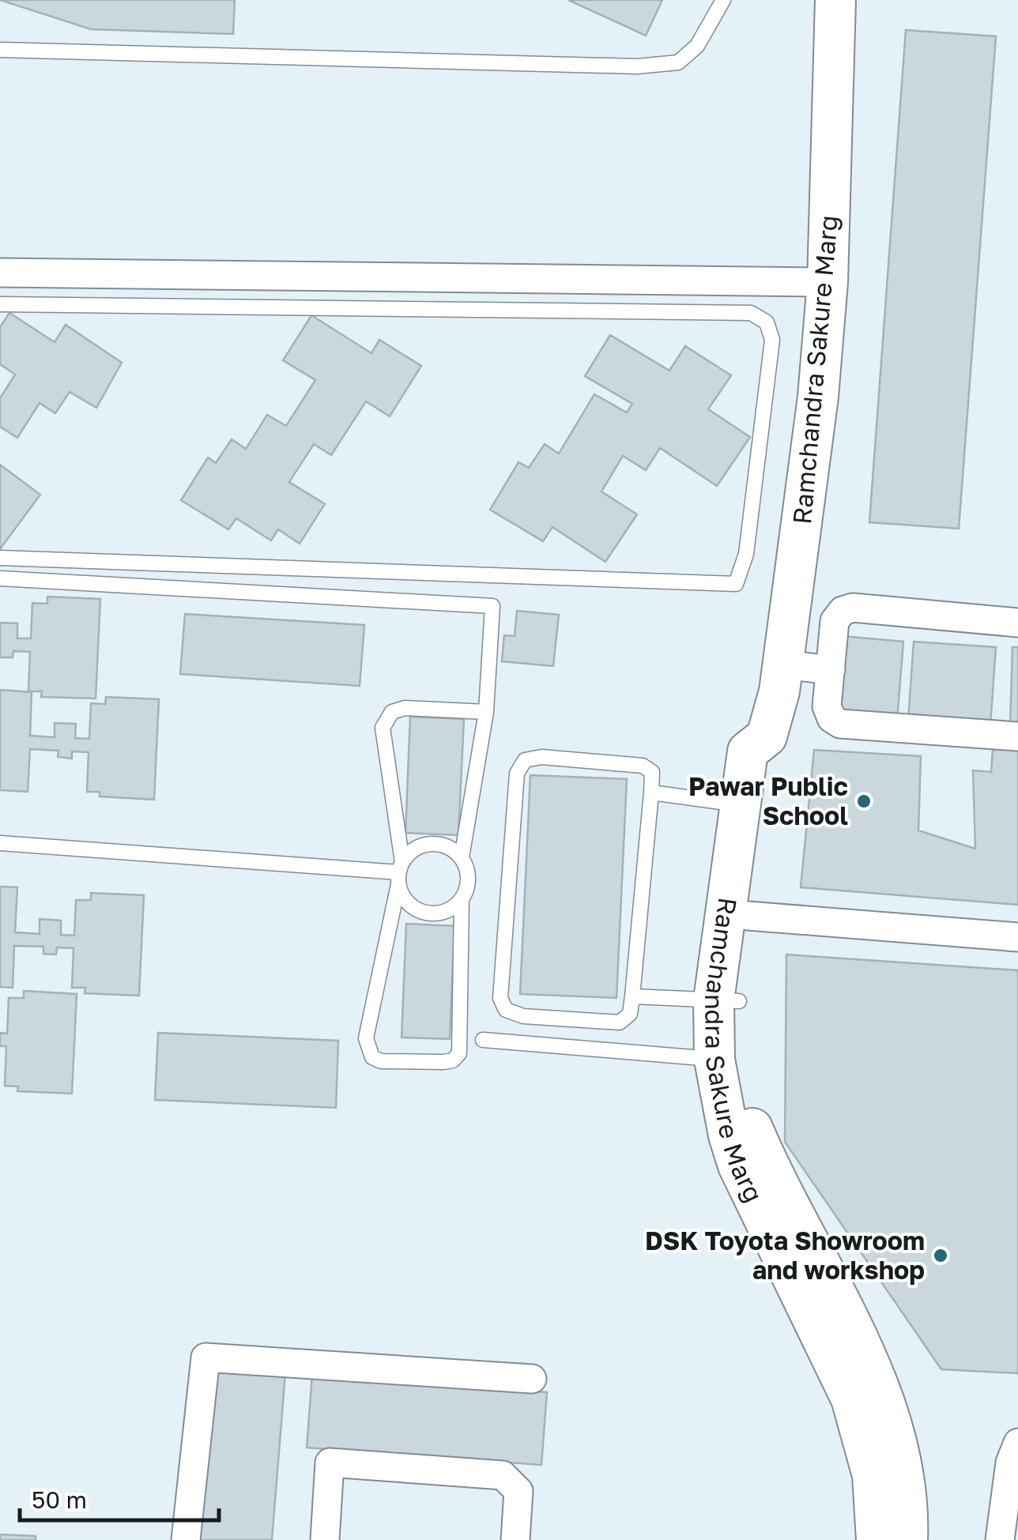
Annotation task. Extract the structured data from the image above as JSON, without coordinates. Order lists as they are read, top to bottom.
{
  "streets": {
    "street": ["Ramchandra Sakure Marg"]
  },
  "places": ["Pawar Public School", "DSK Toyota Showroom and workshop"],
  "scale_bar": "50 m"
}
